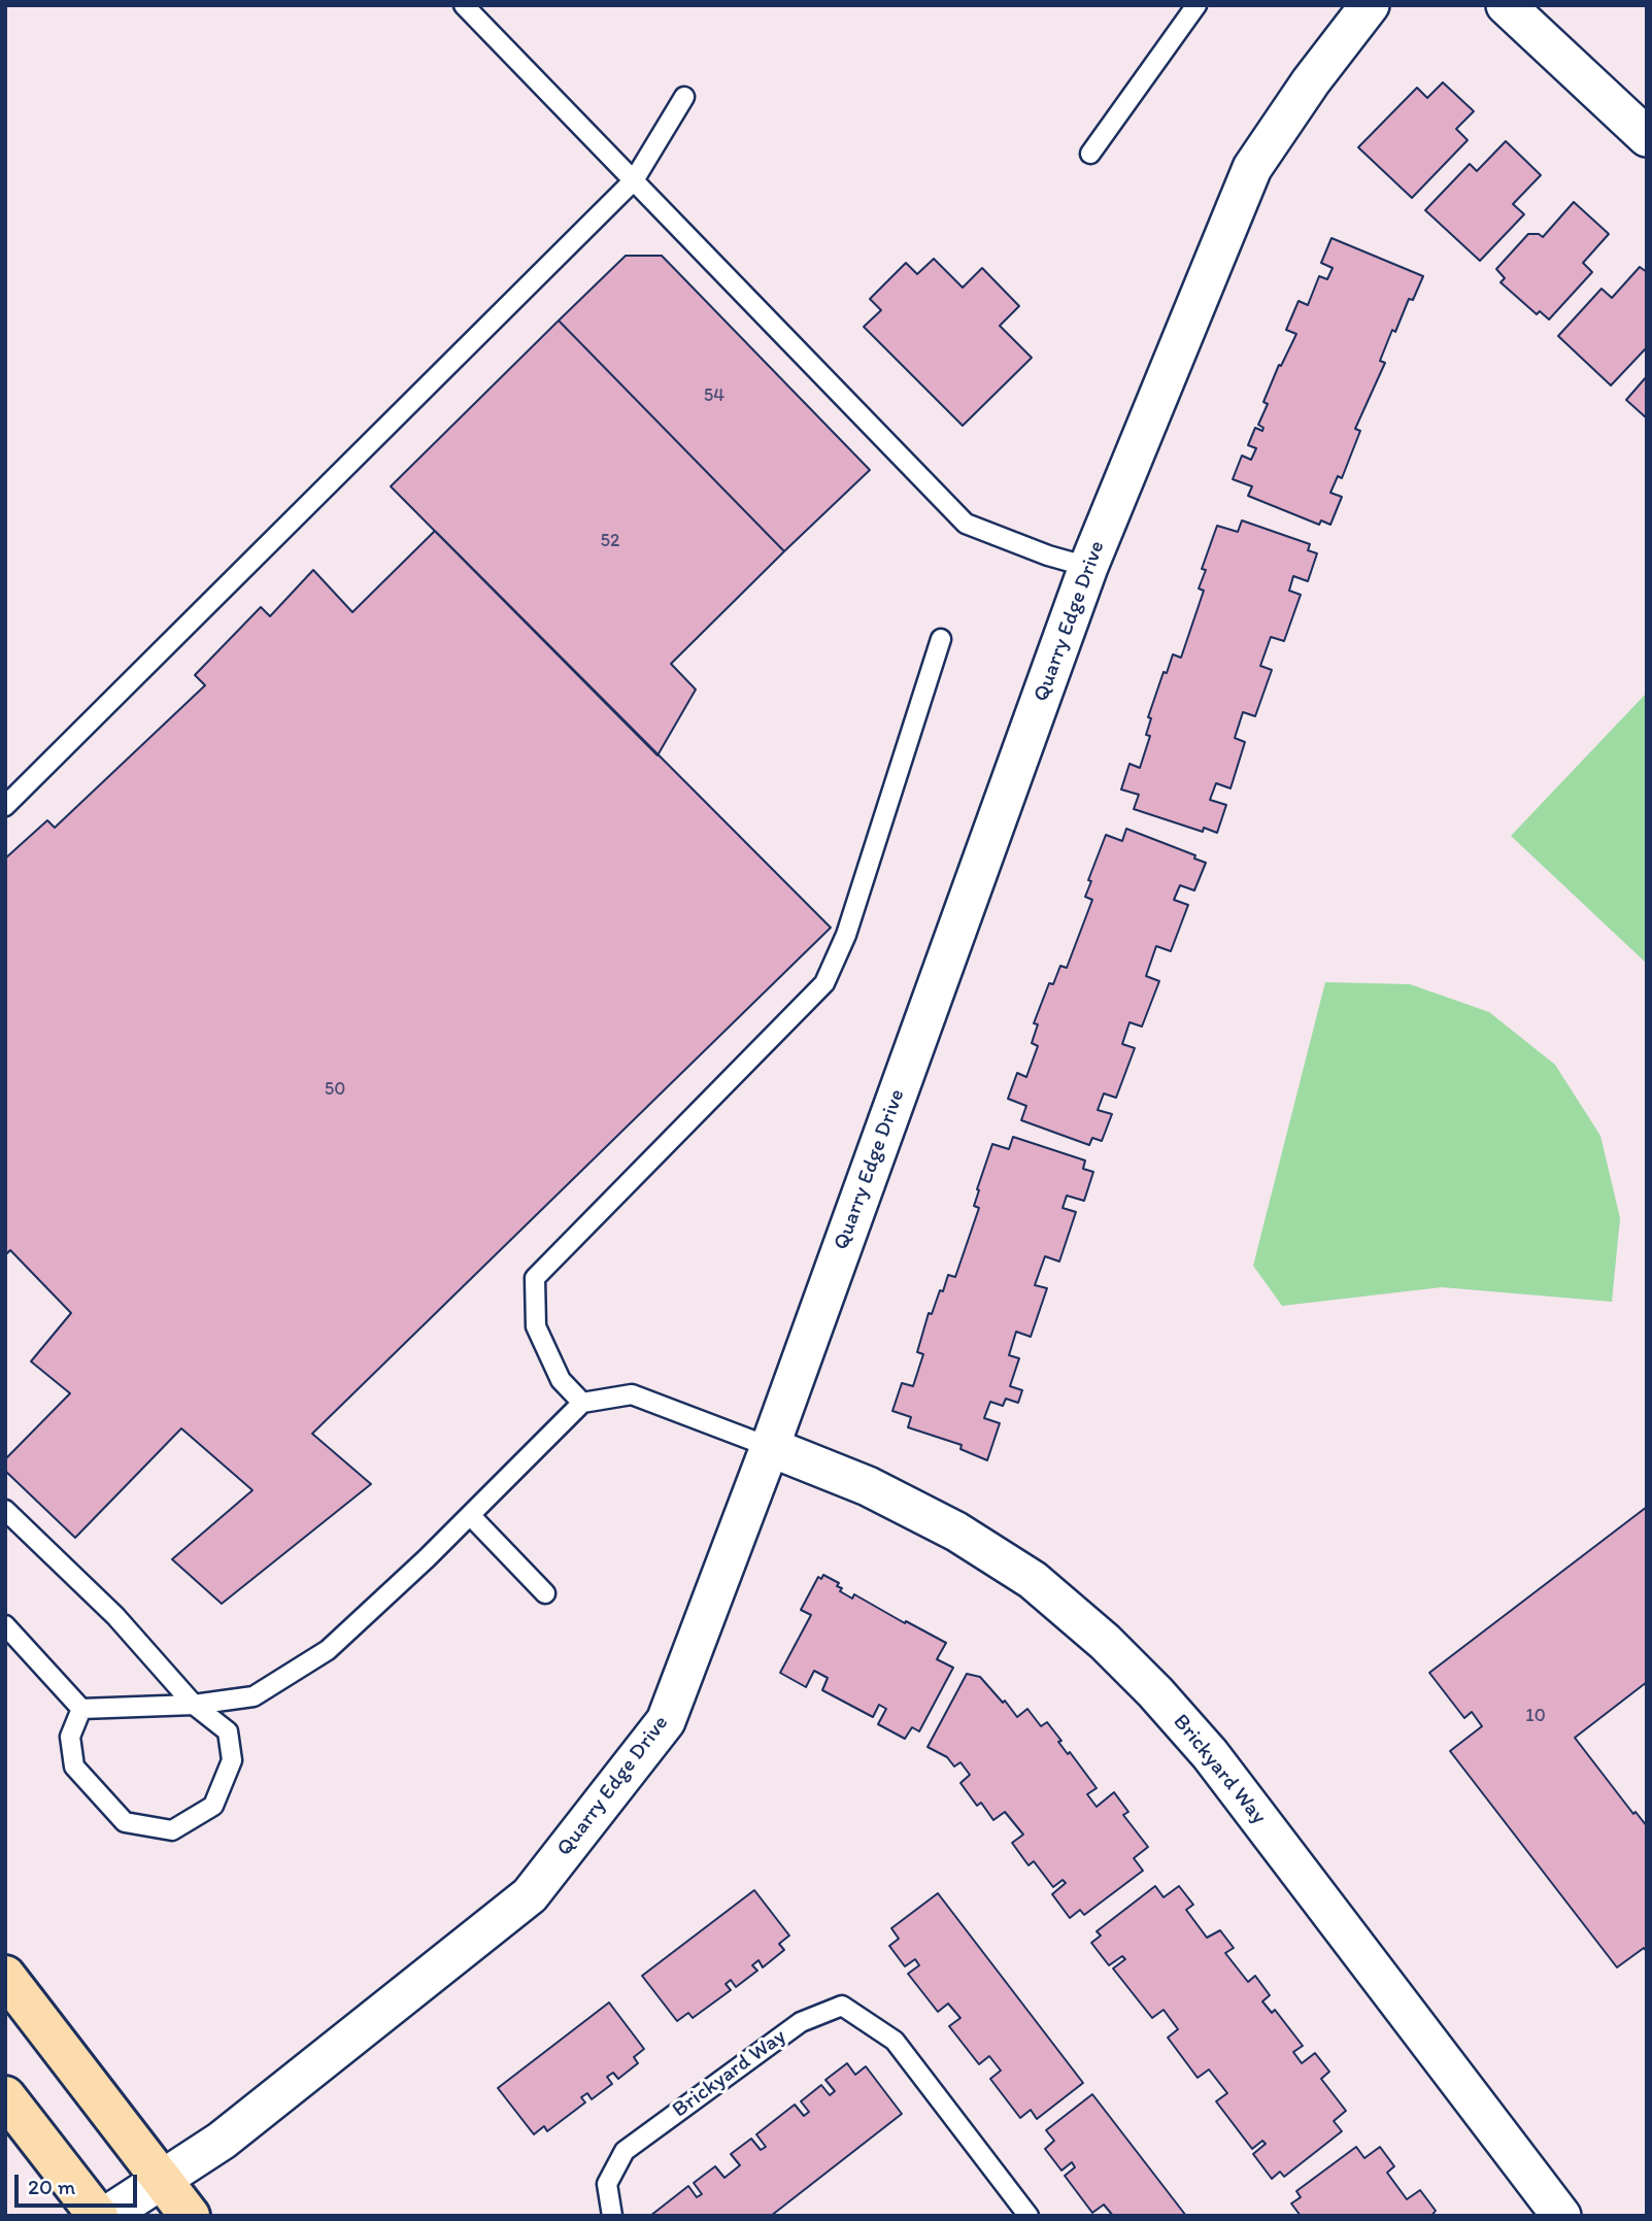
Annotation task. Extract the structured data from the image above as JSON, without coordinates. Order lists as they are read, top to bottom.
{
  "streets": {
    "street": ["Quarry Edge Drive", "Brickyard Way"]
  },
  "crossings": [
    ["Quarry Edge Drive", "Brickyard Way"]
  ],
  "house_numbers": [
    "54",
    "52",
    "50",
    "10"
  ],
  "scale_bar": "20 m"
}
